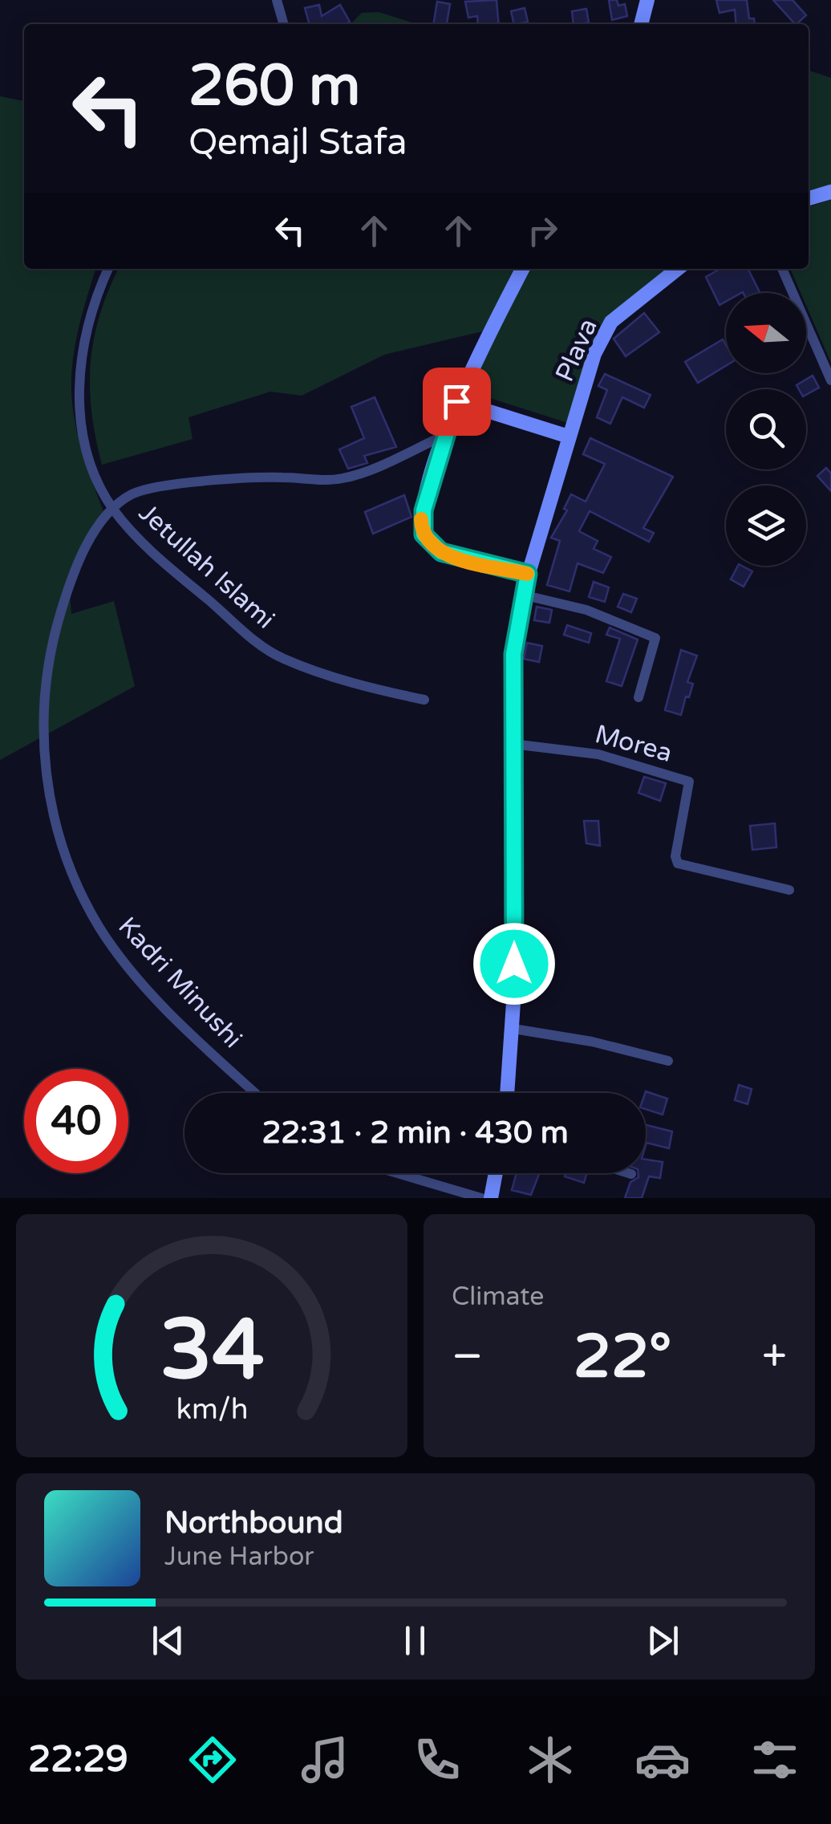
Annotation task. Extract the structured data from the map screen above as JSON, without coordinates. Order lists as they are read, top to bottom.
{
  "streets": {
    "street": [
      "Plava",
      "Jetullah Islami",
      "Morea",
      "Kadri Minushi"
    ]
  },
  "crossings": [
    ["Plava", "Morea"],
    ["Jetullah Islami", "Kadri Minushi"]
  ],
  "north": "left",
  "page": {
    "turn": ["260 m", "Qemajl Stafa"],
    "limit": "40",
    "trip": "22:31 · 2 min · 430 m",
    "tile": "Climate",
    "heat": ["−", "22°", "+"],
    "song": ["Northbound", "June Harbor"],
    "tabs": "22:29",
    "gauge": ["34", "km/h"]
  }
}
